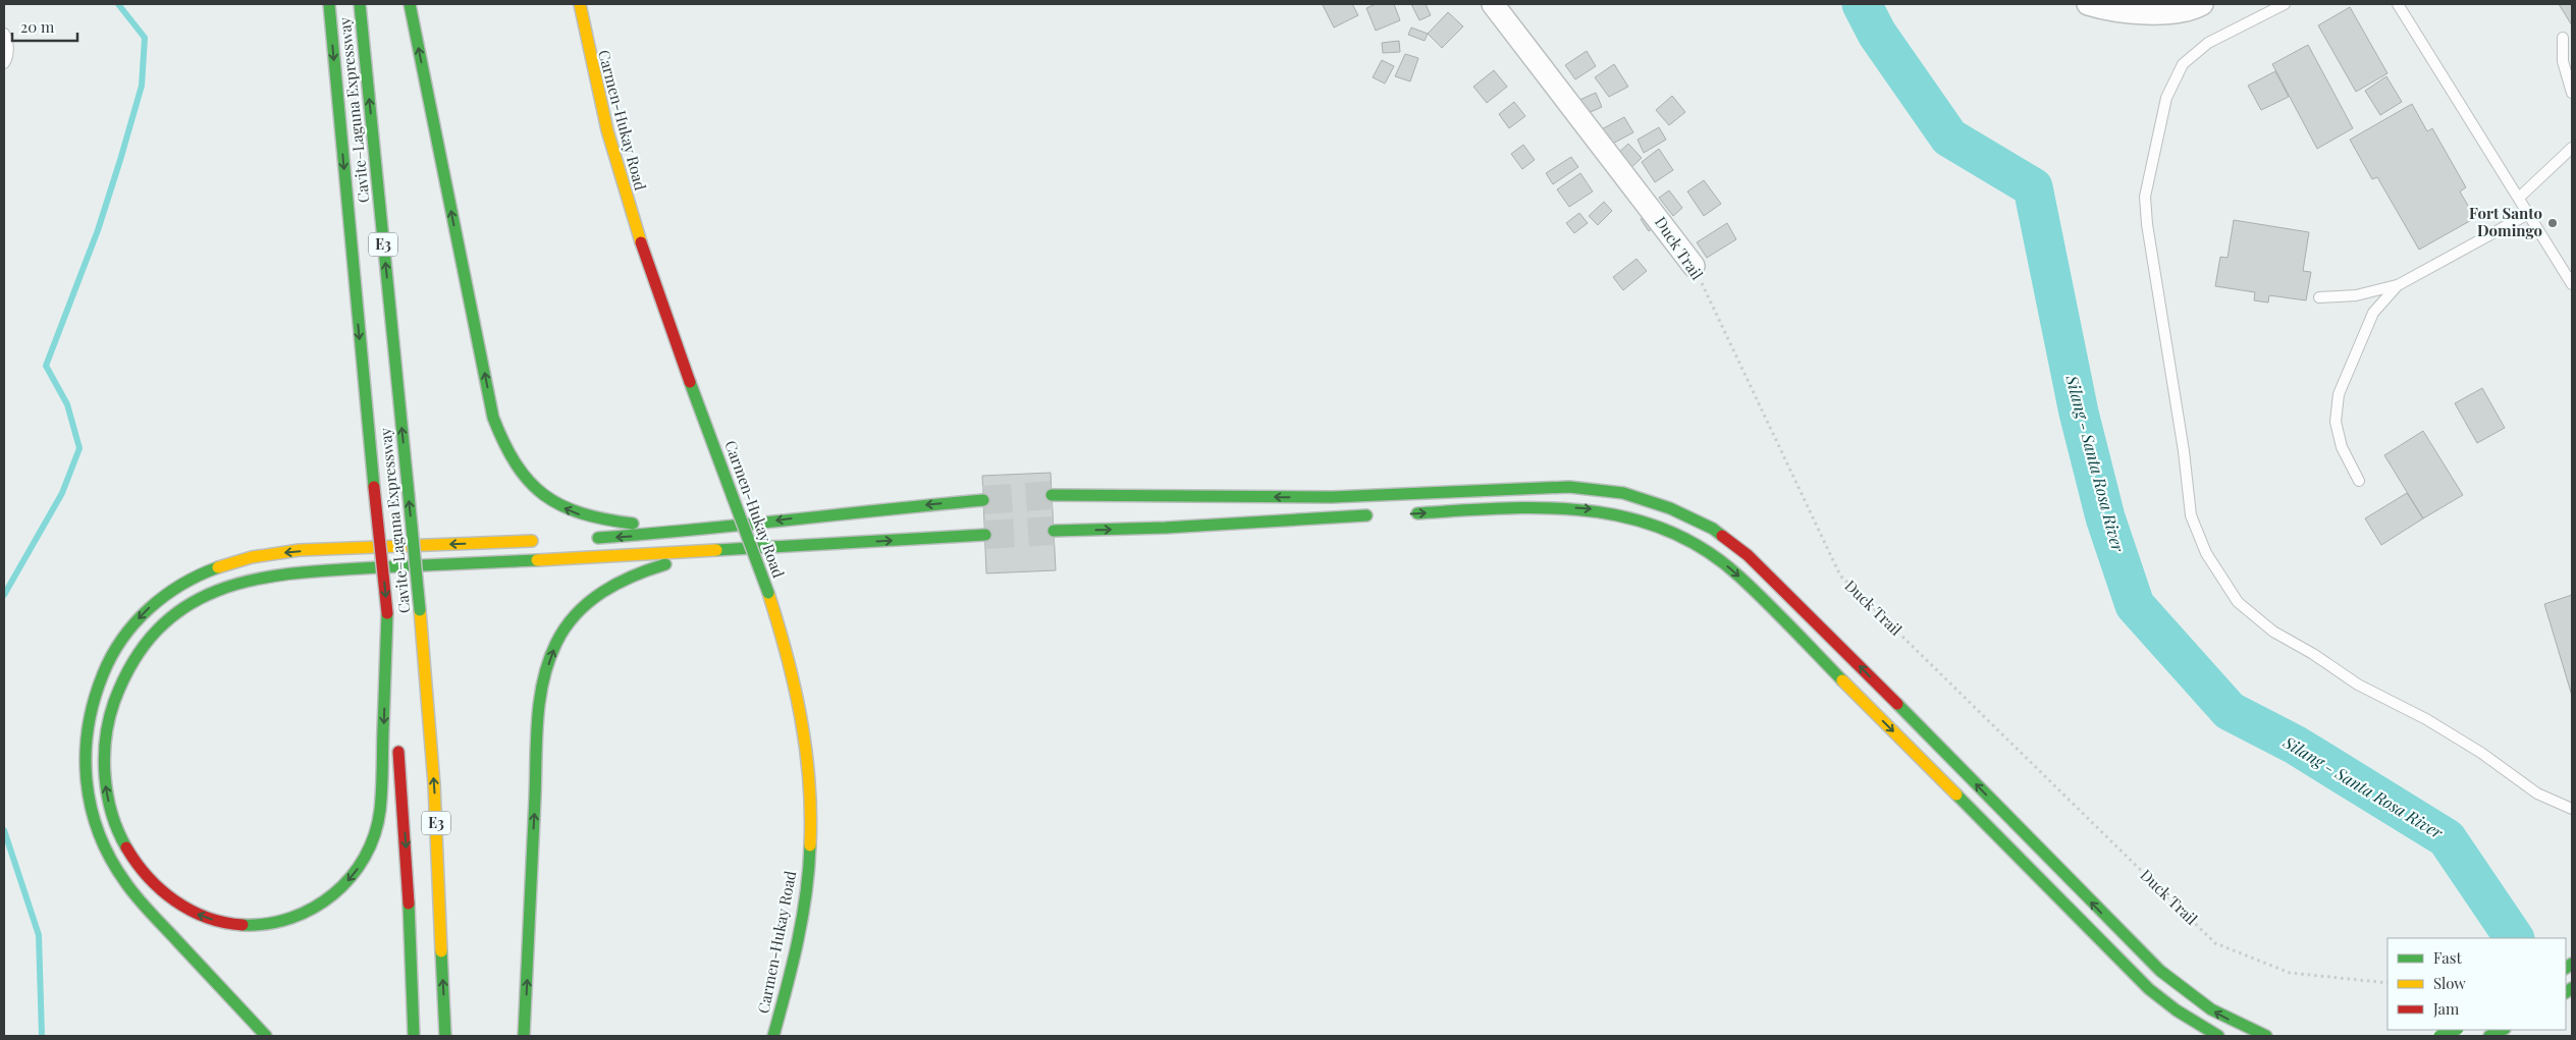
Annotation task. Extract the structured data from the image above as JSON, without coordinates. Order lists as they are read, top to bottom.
{
  "streets": {
    "main road": ["Cavite–Laguna Expressway", "Carmen-Hukay Road", "E3"],
    "street": ["Duck Trail"]
  },
  "water": ["Silang - Santa Rosa River"],
  "places": ["Fort Santo Domingo"],
  "legend": ["Fast", "Slow", "Jam"],
  "scale_bar": "20 m"
}
